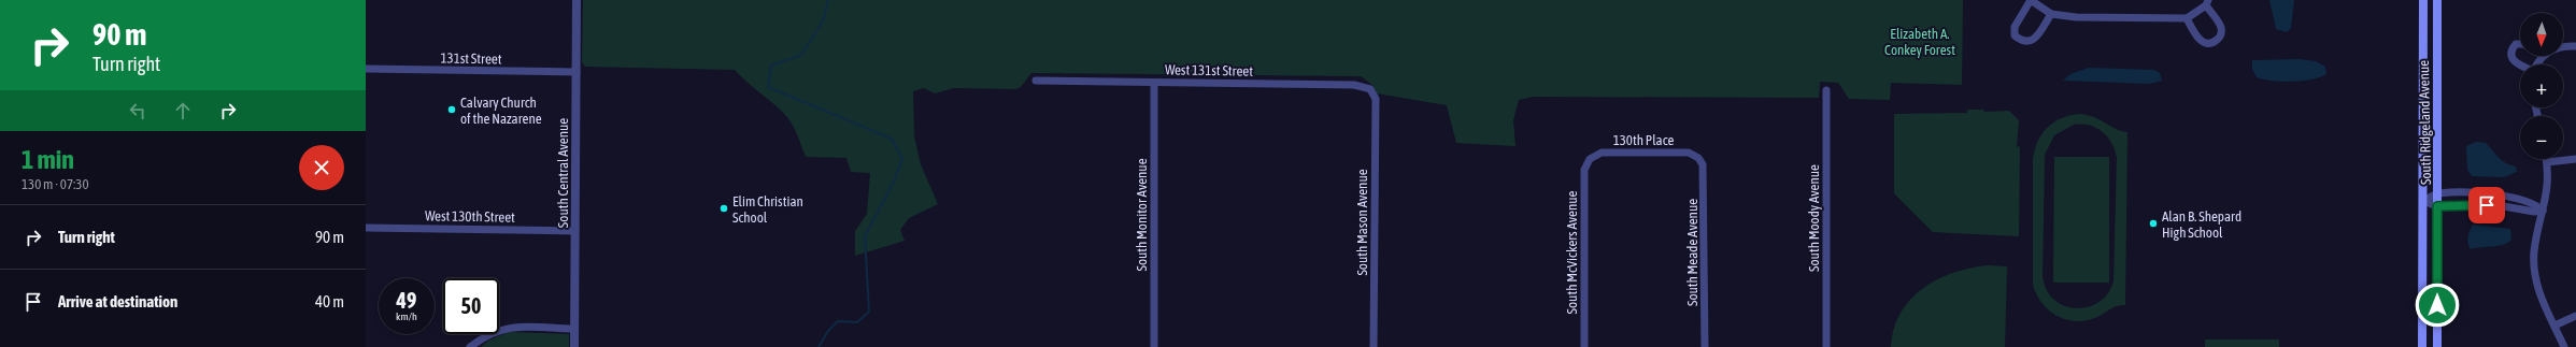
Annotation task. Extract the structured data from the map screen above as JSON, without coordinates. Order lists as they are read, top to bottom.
{
  "streets": {
    "main road": ["South Ridgeland Avenue"],
    "street": [
      "131st Street",
      "West 131st Street",
      "130th Place",
      "South Central Avenue",
      "South Monitor Avenue",
      "West 130th Street",
      "South Moody Avenue",
      "South Mason Avenue",
      "South McVickers Avenue",
      "South Meade Avenue"
    ]
  },
  "crossings": [
    ["131st Street", "South Central Avenue"],
    ["West 131st Street", "South Monitor Avenue"],
    ["West 131st Street", "South Mason Avenue"],
    ["130th Place", "South McVickers Avenue"],
    ["130th Place", "South Meade Avenue"],
    ["South Central Avenue", "West 130th Street"]
  ],
  "parks": ["Elizabeth A. Conkey Forest"],
  "places": ["Calvary Church of the Nazarene", "Elim Christian School", "Alan B. Shepard High School"],
  "north": "bottom",
  "page": {
    "turn": ["90 m", "Turn right"],
    "map_buttons": ["+", "−"],
    "heading": ["1 min", "130 m · 07:30"],
    "list": [
      {
        "name": "Turn right",
        "value": "90 m"
      },
      {
        "name": "Arrive at destination",
        "value": "40 m"
      }
    ],
    "speed": "49 km/h",
    "limit": "50"
  }
}
